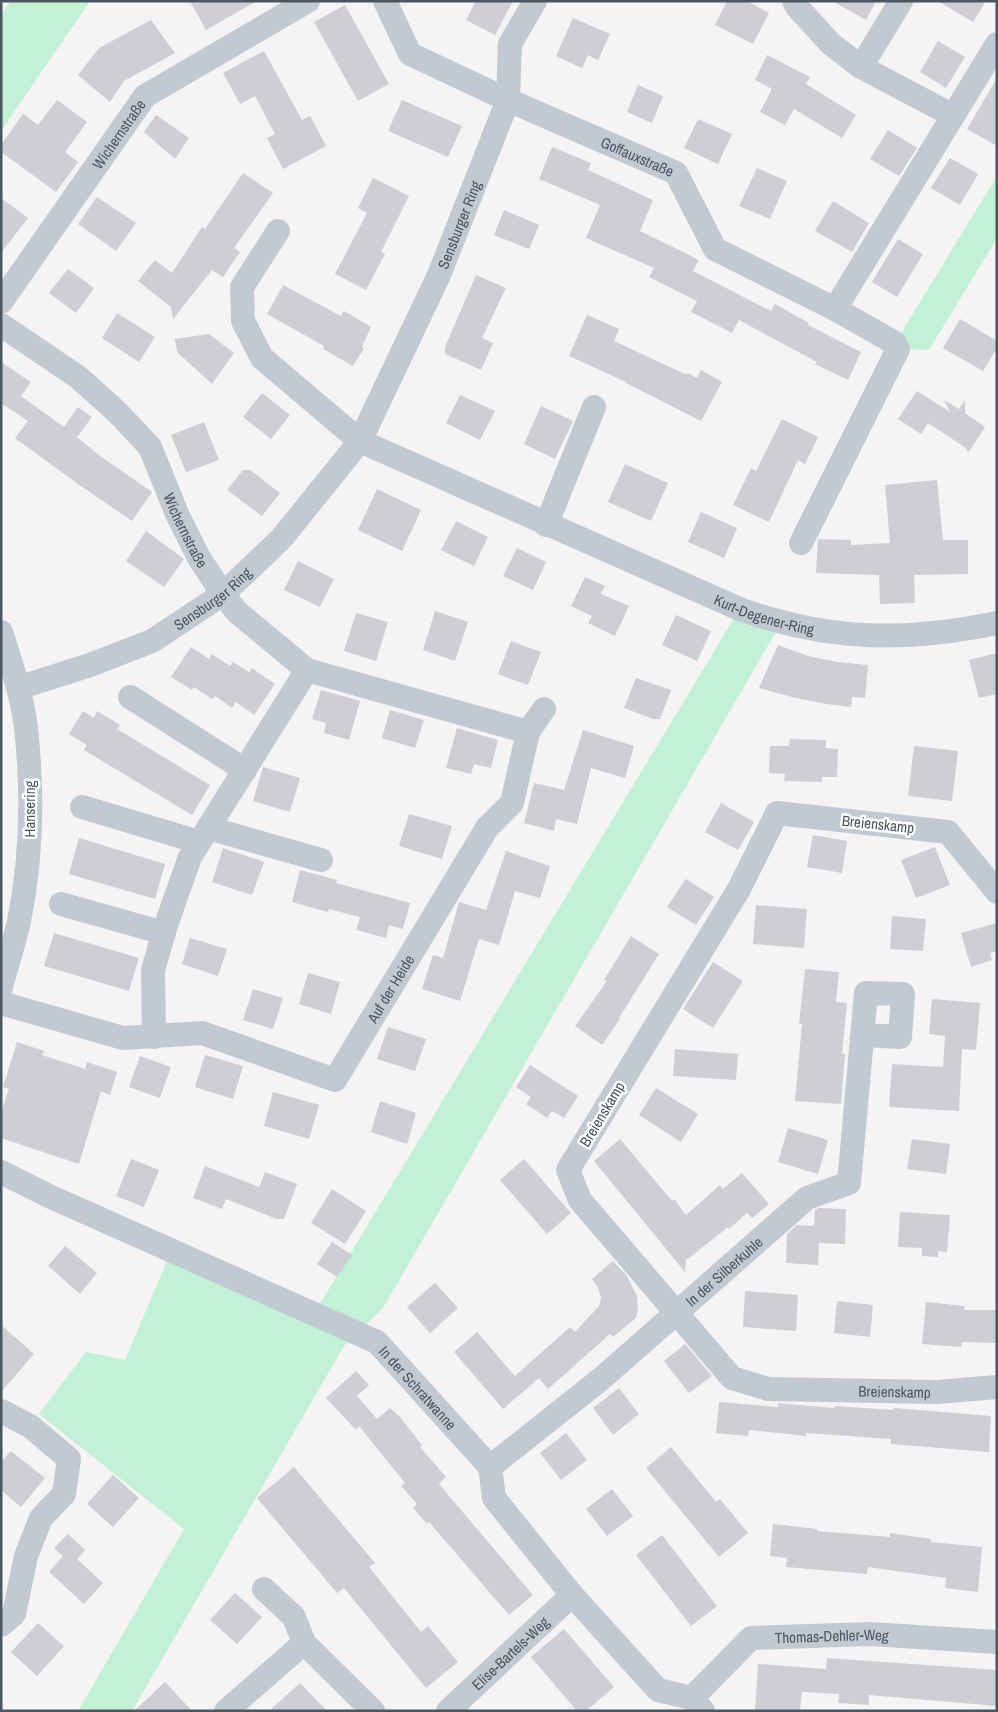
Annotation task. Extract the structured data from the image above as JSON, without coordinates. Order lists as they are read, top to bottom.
{
  "streets": {
    "street": [
      "Wichernstraße",
      "Goffauxstraße",
      "Sensburger Ring",
      "Kurt-Degener-Ring",
      "Hansering",
      "Breienskamp",
      "Auf der Heide",
      "In der Silberkuhle",
      "In der Schratwanne",
      "Thomas-Dehler-Weg",
      "Elise-Bartels-Weg"
    ]
  },
  "crossings": [
    ["Wichernstraße", "Sensburger Ring"],
    ["Goffauxstraße", "Sensburger Ring"],
    ["Sensburger Ring", "Kurt-Degener-Ring"],
    ["Sensburger Ring", "Hansering"],
    ["Breienskamp", "In der Silberkuhle"],
    ["In der Silberkuhle", "In der Schratwanne"]
  ]
}
